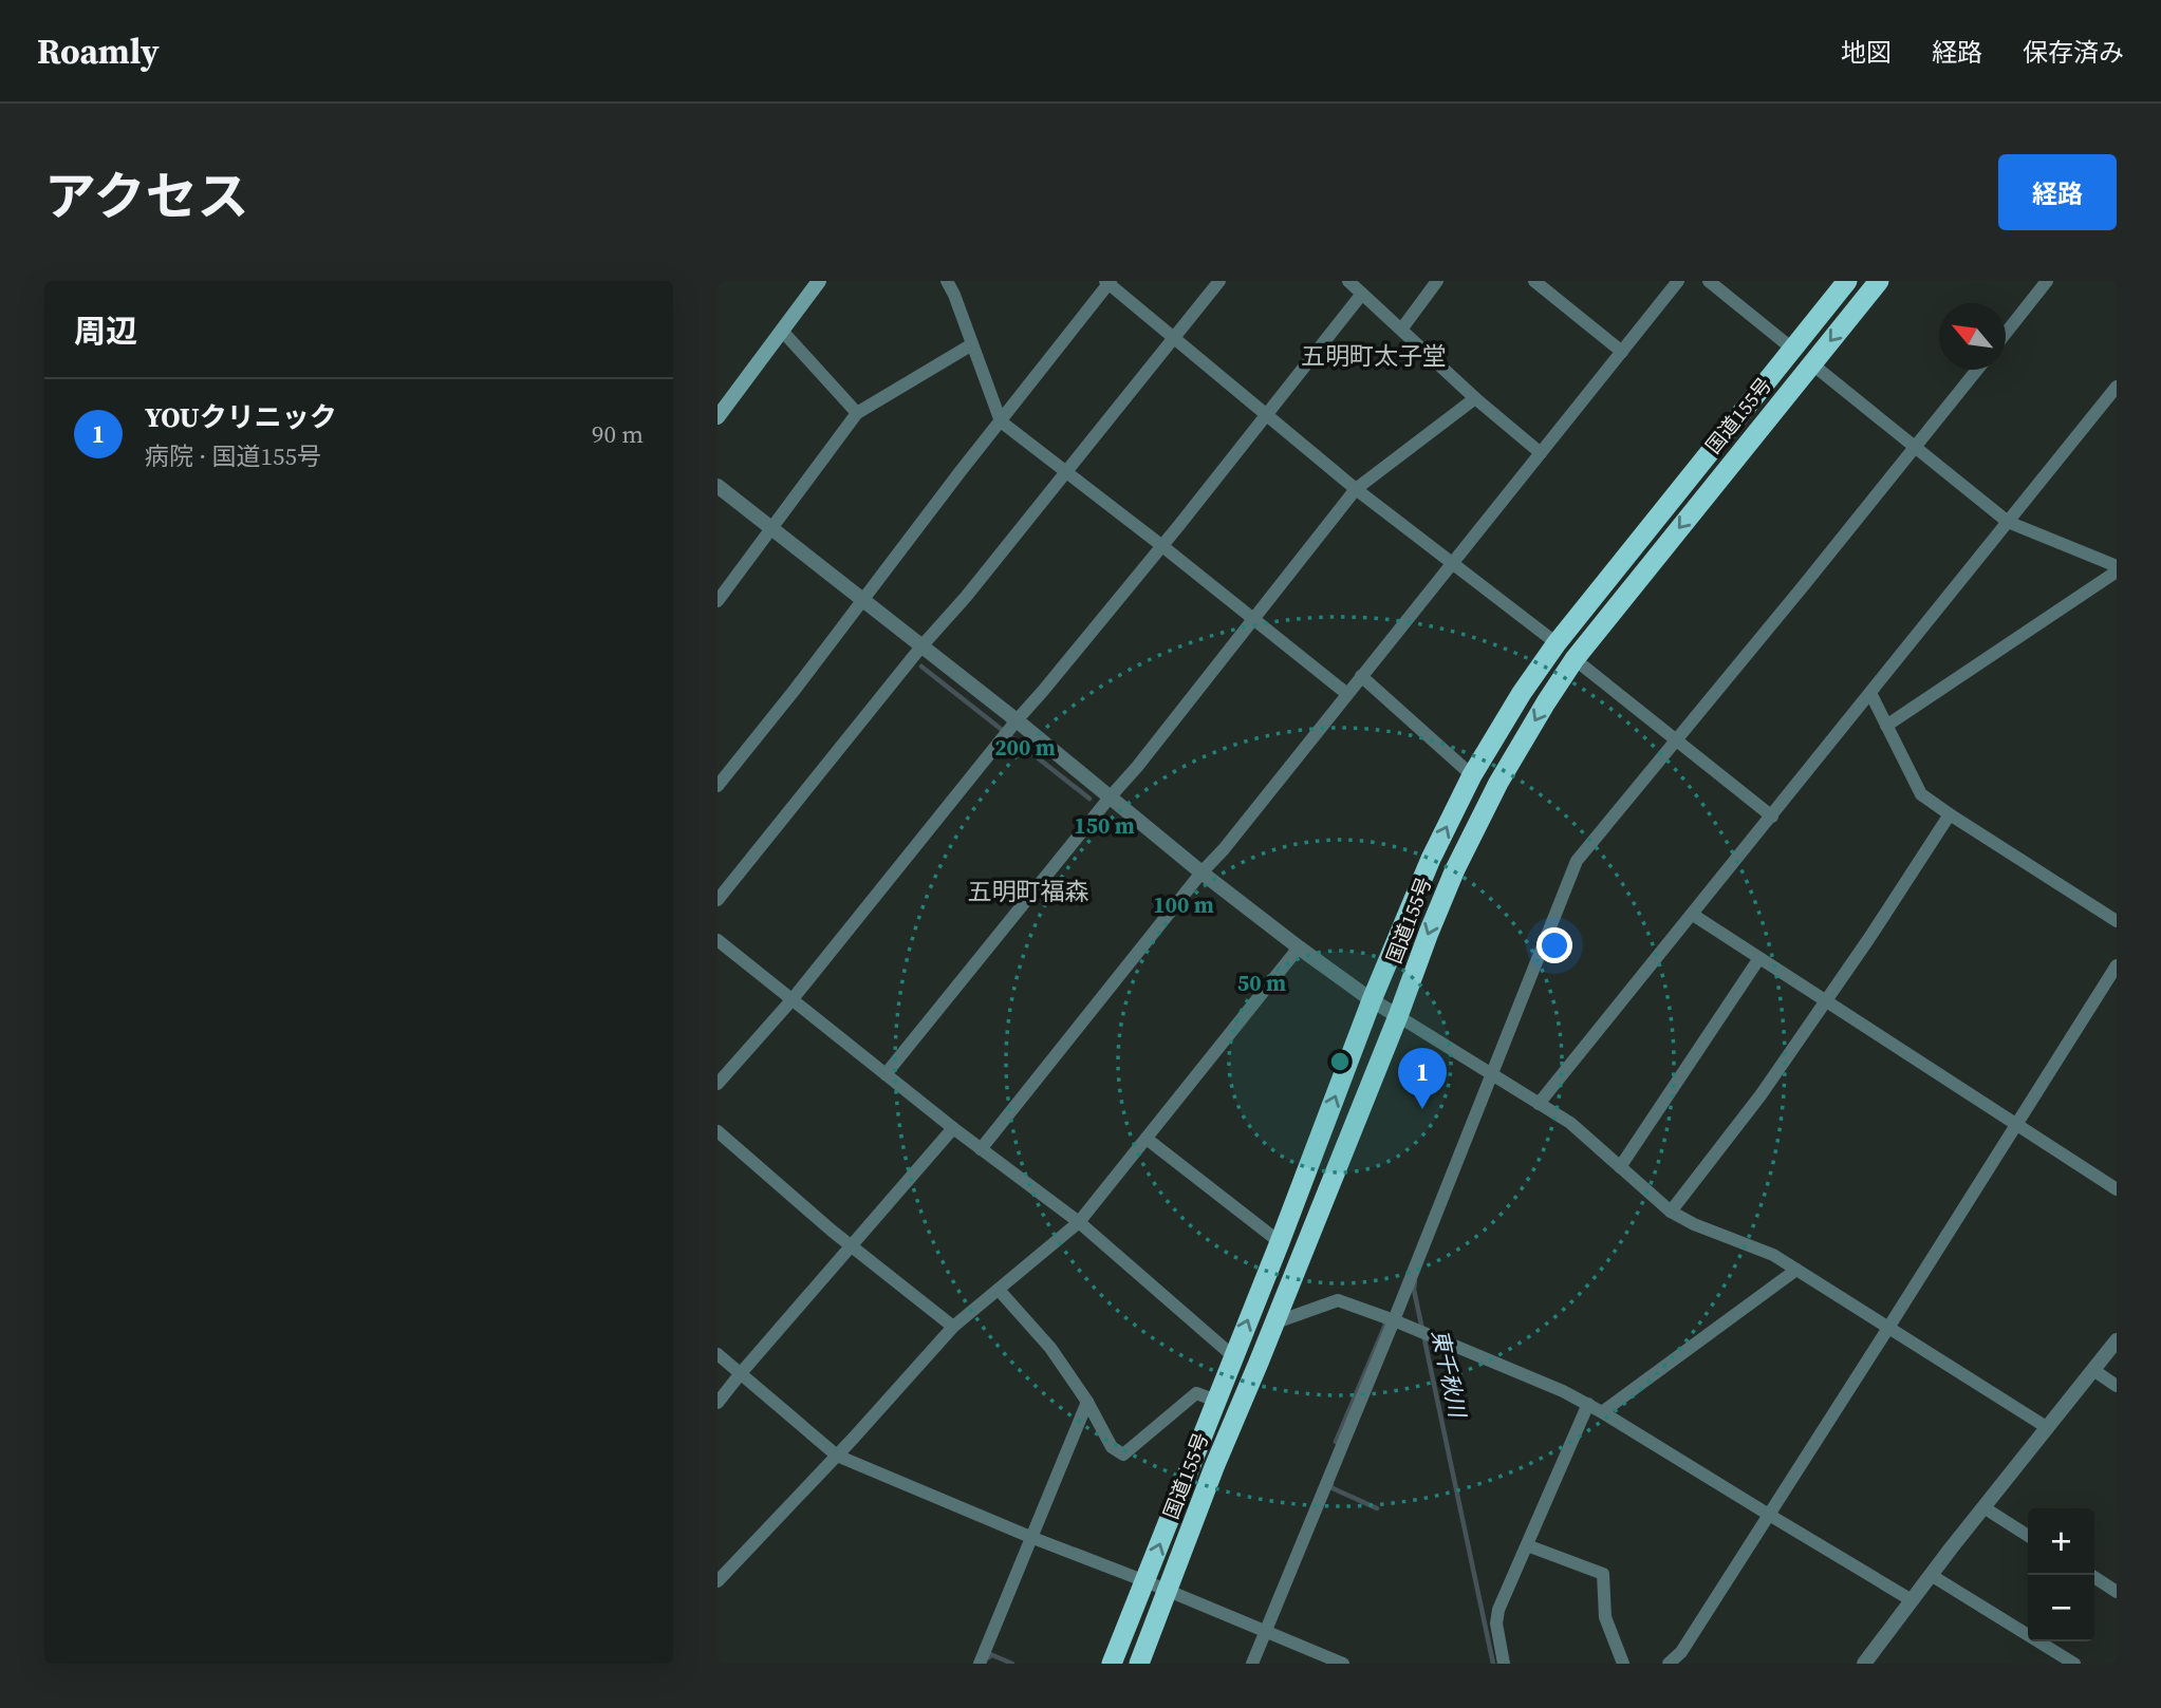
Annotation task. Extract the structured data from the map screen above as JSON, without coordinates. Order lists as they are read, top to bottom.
{
  "streets": {
    "highway": ["国道155号"]
  },
  "districts": ["五明町太子堂", "五明町福森"],
  "water": ["東千秋川"],
  "north": "top left",
  "page": {
    "header": "Roamly",
    "nav": ["地図", "経路", "保存済み"],
    "title": "アクセス",
    "buttons": "経路",
    "heading": "周辺",
    "list": [
      {
        "mark": "1",
        "name": "YOUクリニック",
        "note": "病院 · 国道155号",
        "value": "90 m"
      }
    ],
    "pins": "1",
    "map_buttons": ["+", "−"]
  },
  "rings": [
    "200 m",
    "150 m",
    "100 m",
    "50 m"
  ]
}
